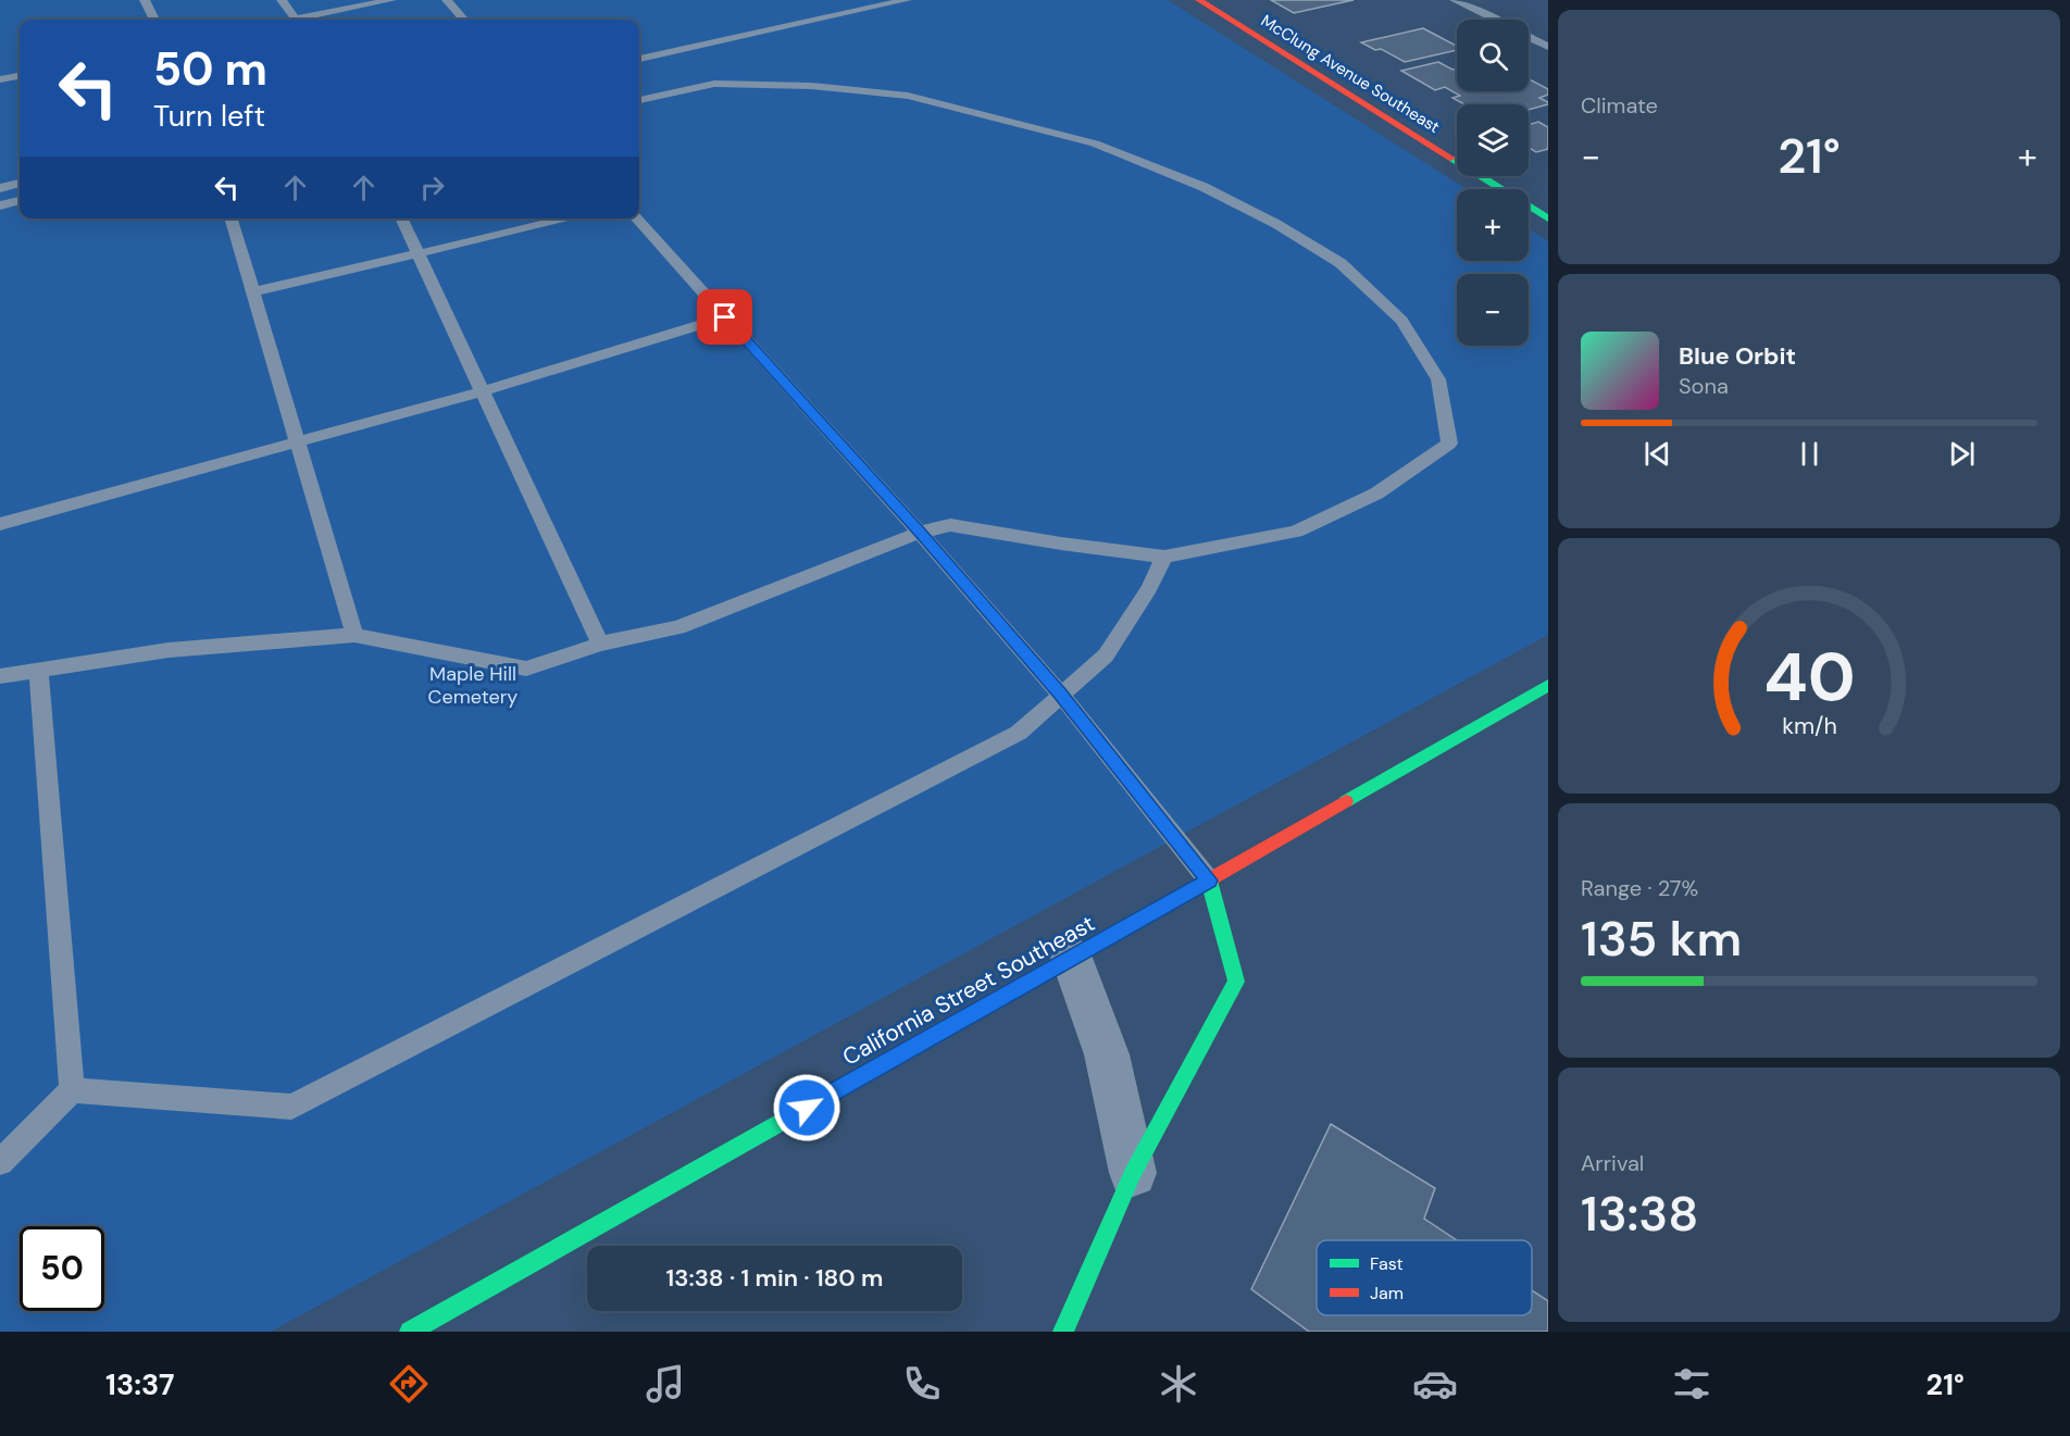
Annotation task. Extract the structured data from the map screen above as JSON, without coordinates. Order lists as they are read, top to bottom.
{
  "streets": {
    "street": ["McClung Avenue Southeast", "California Street Southeast"]
  },
  "parks": ["Maple Hill Cemetery"],
  "legend": ["Fast", "Jam"],
  "page": {
    "tile": [
      "Climate",
      ["Range · 27%", "135 km"],
      ["Arrival", "13:38"]
    ],
    "map_buttons": ["+", "−"],
    "turn": ["50 m", "Turn left"],
    "heat": ["−", "21°", "+"],
    "song": ["Blue Orbit", "Sona"],
    "limit": "50",
    "trip": "13:38 · 1 min · 180 m",
    "tabs": ["13:37", "21°"],
    "gauge": ["40", "km/h"]
  }
}
